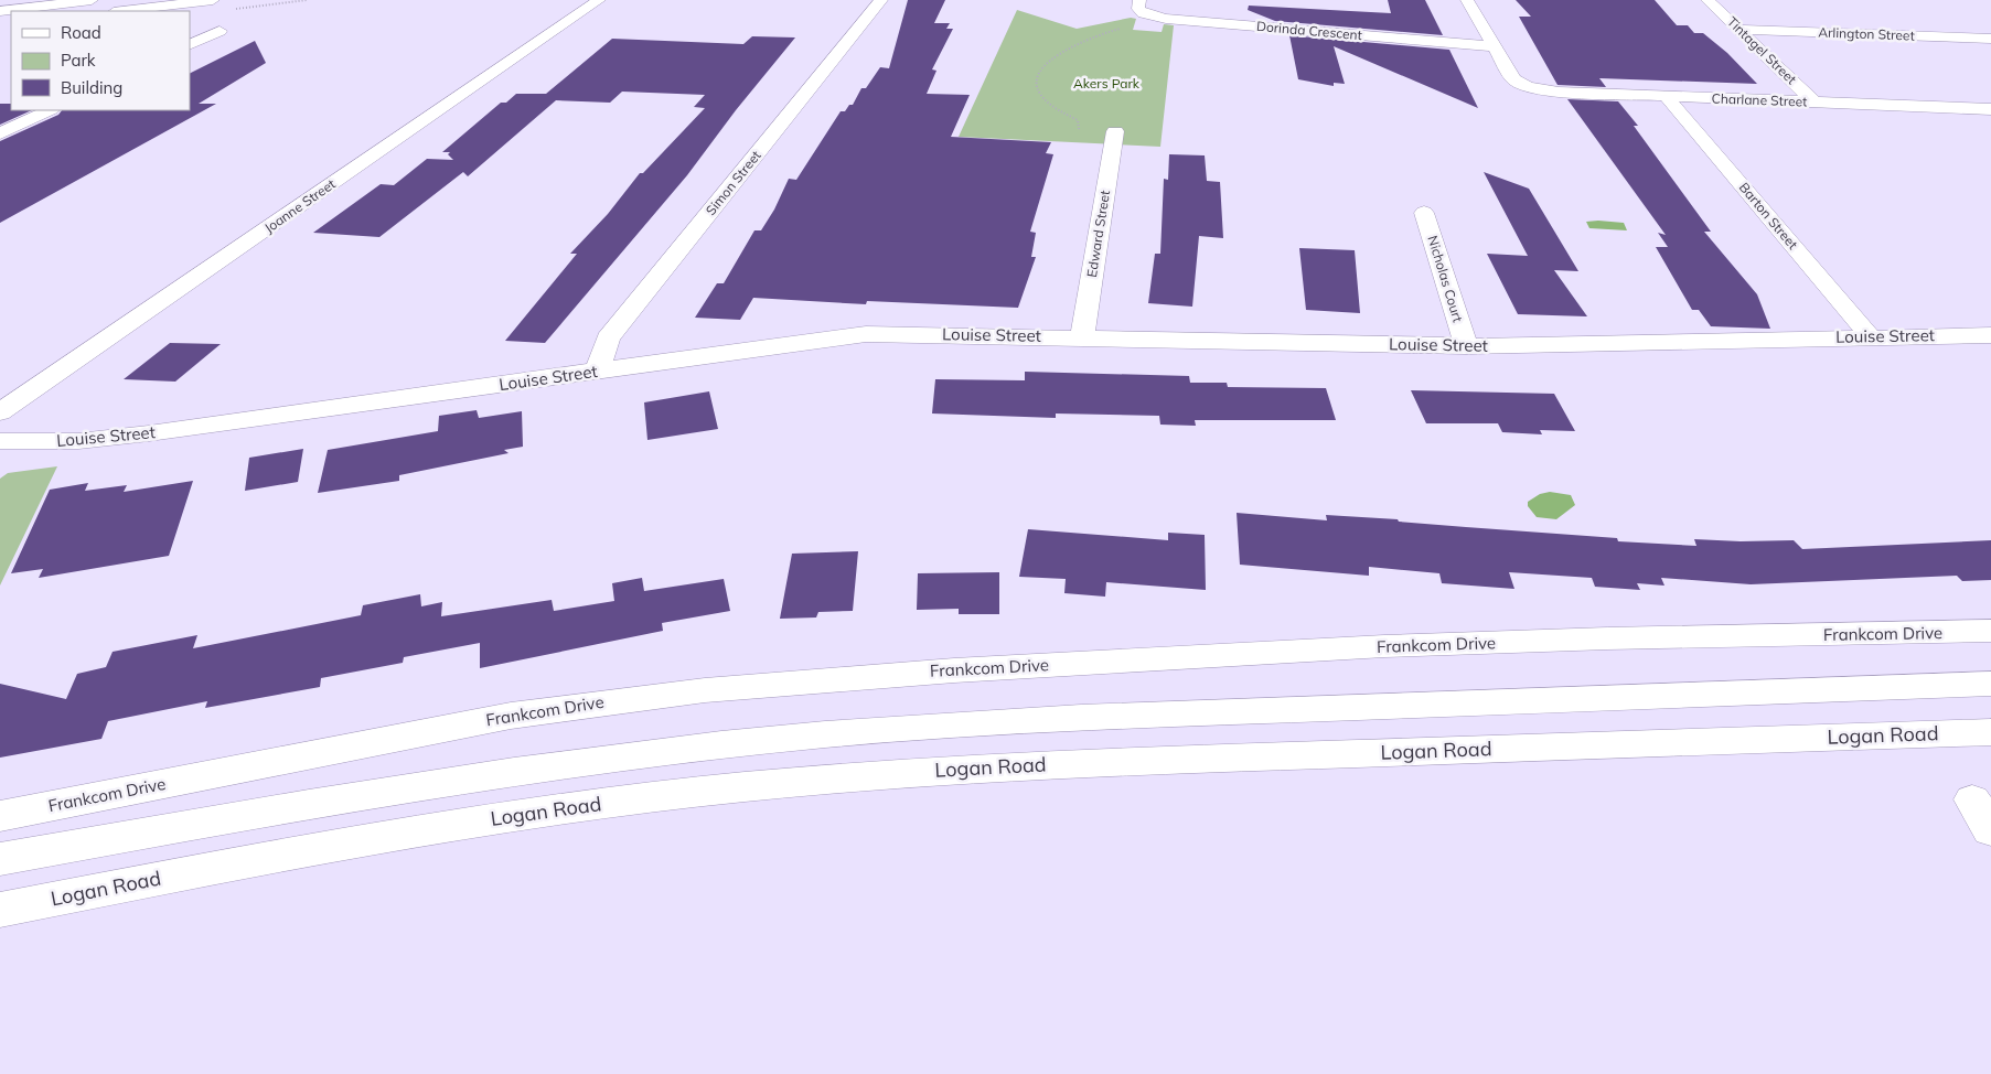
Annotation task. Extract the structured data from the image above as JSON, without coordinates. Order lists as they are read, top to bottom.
{
  "streets": {
    "main road": [
      "Dorinda Crescent",
      "Arlington Street",
      "Tintagel Street",
      "Charlane Street",
      "Simon Street",
      "Joanne Street",
      "Barton Street",
      "Edward Street",
      "Nicholas Court",
      "Louise Street",
      "Frankcom Drive",
      "Logan Road"
    ]
  },
  "crossings": [
    ["Dorinda Crescent", "Charlane Street"],
    ["Arlington Street", "Tintagel Street"],
    ["Tintagel Street", "Charlane Street"],
    ["Charlane Street", "Barton Street"],
    ["Simon Street", "Louise Street"],
    ["Barton Street", "Louise Street"],
    ["Edward Street", "Louise Street"],
    ["Nicholas Court", "Louise Street"]
  ],
  "parks": ["Akers Park"],
  "legend": ["Road", "Park", "Building"]
}
